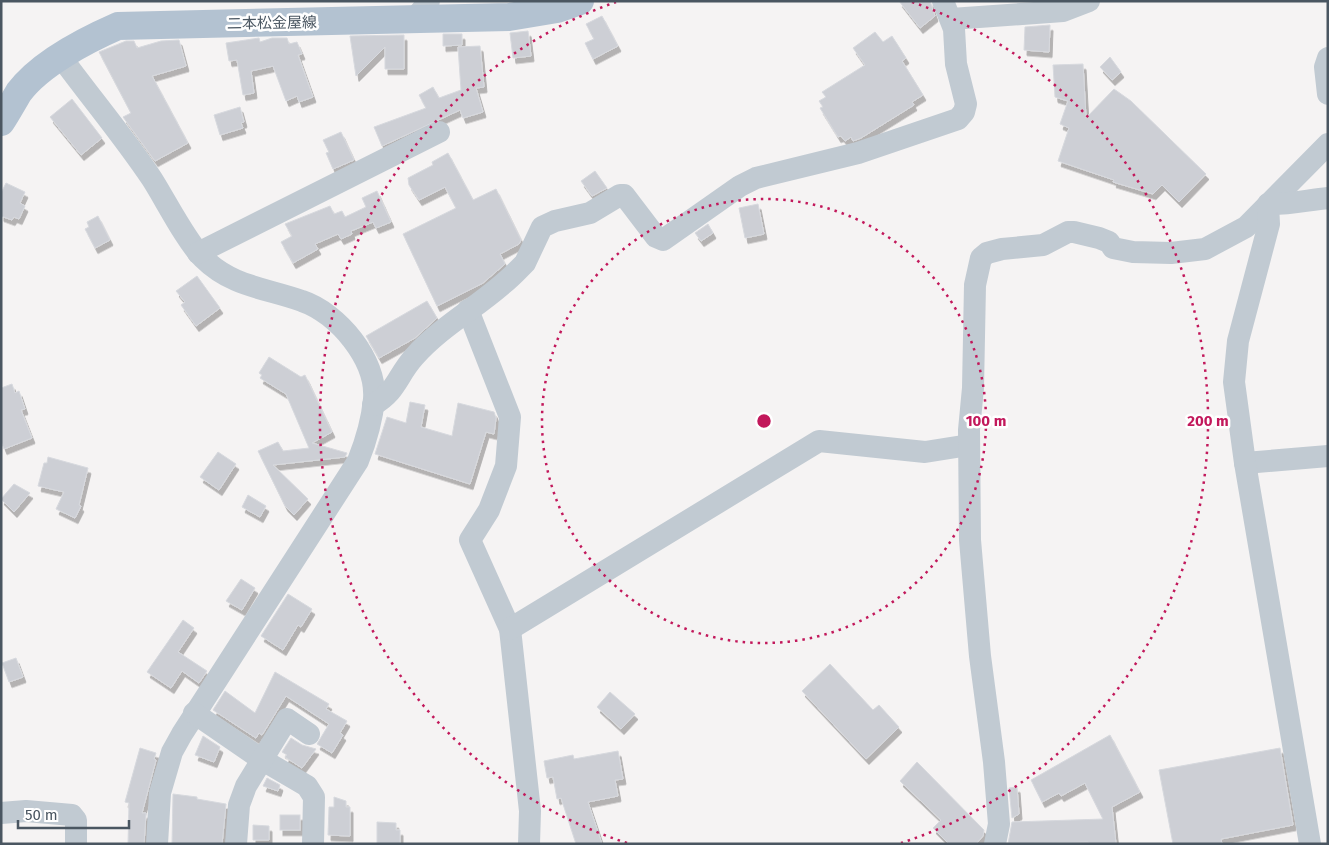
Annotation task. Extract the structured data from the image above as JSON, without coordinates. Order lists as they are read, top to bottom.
{
  "streets": {
    "main road": ["二本松金屋線"]
  },
  "scale_bar": "50 m",
  "rings": ["100 m", "200 m"]
}
